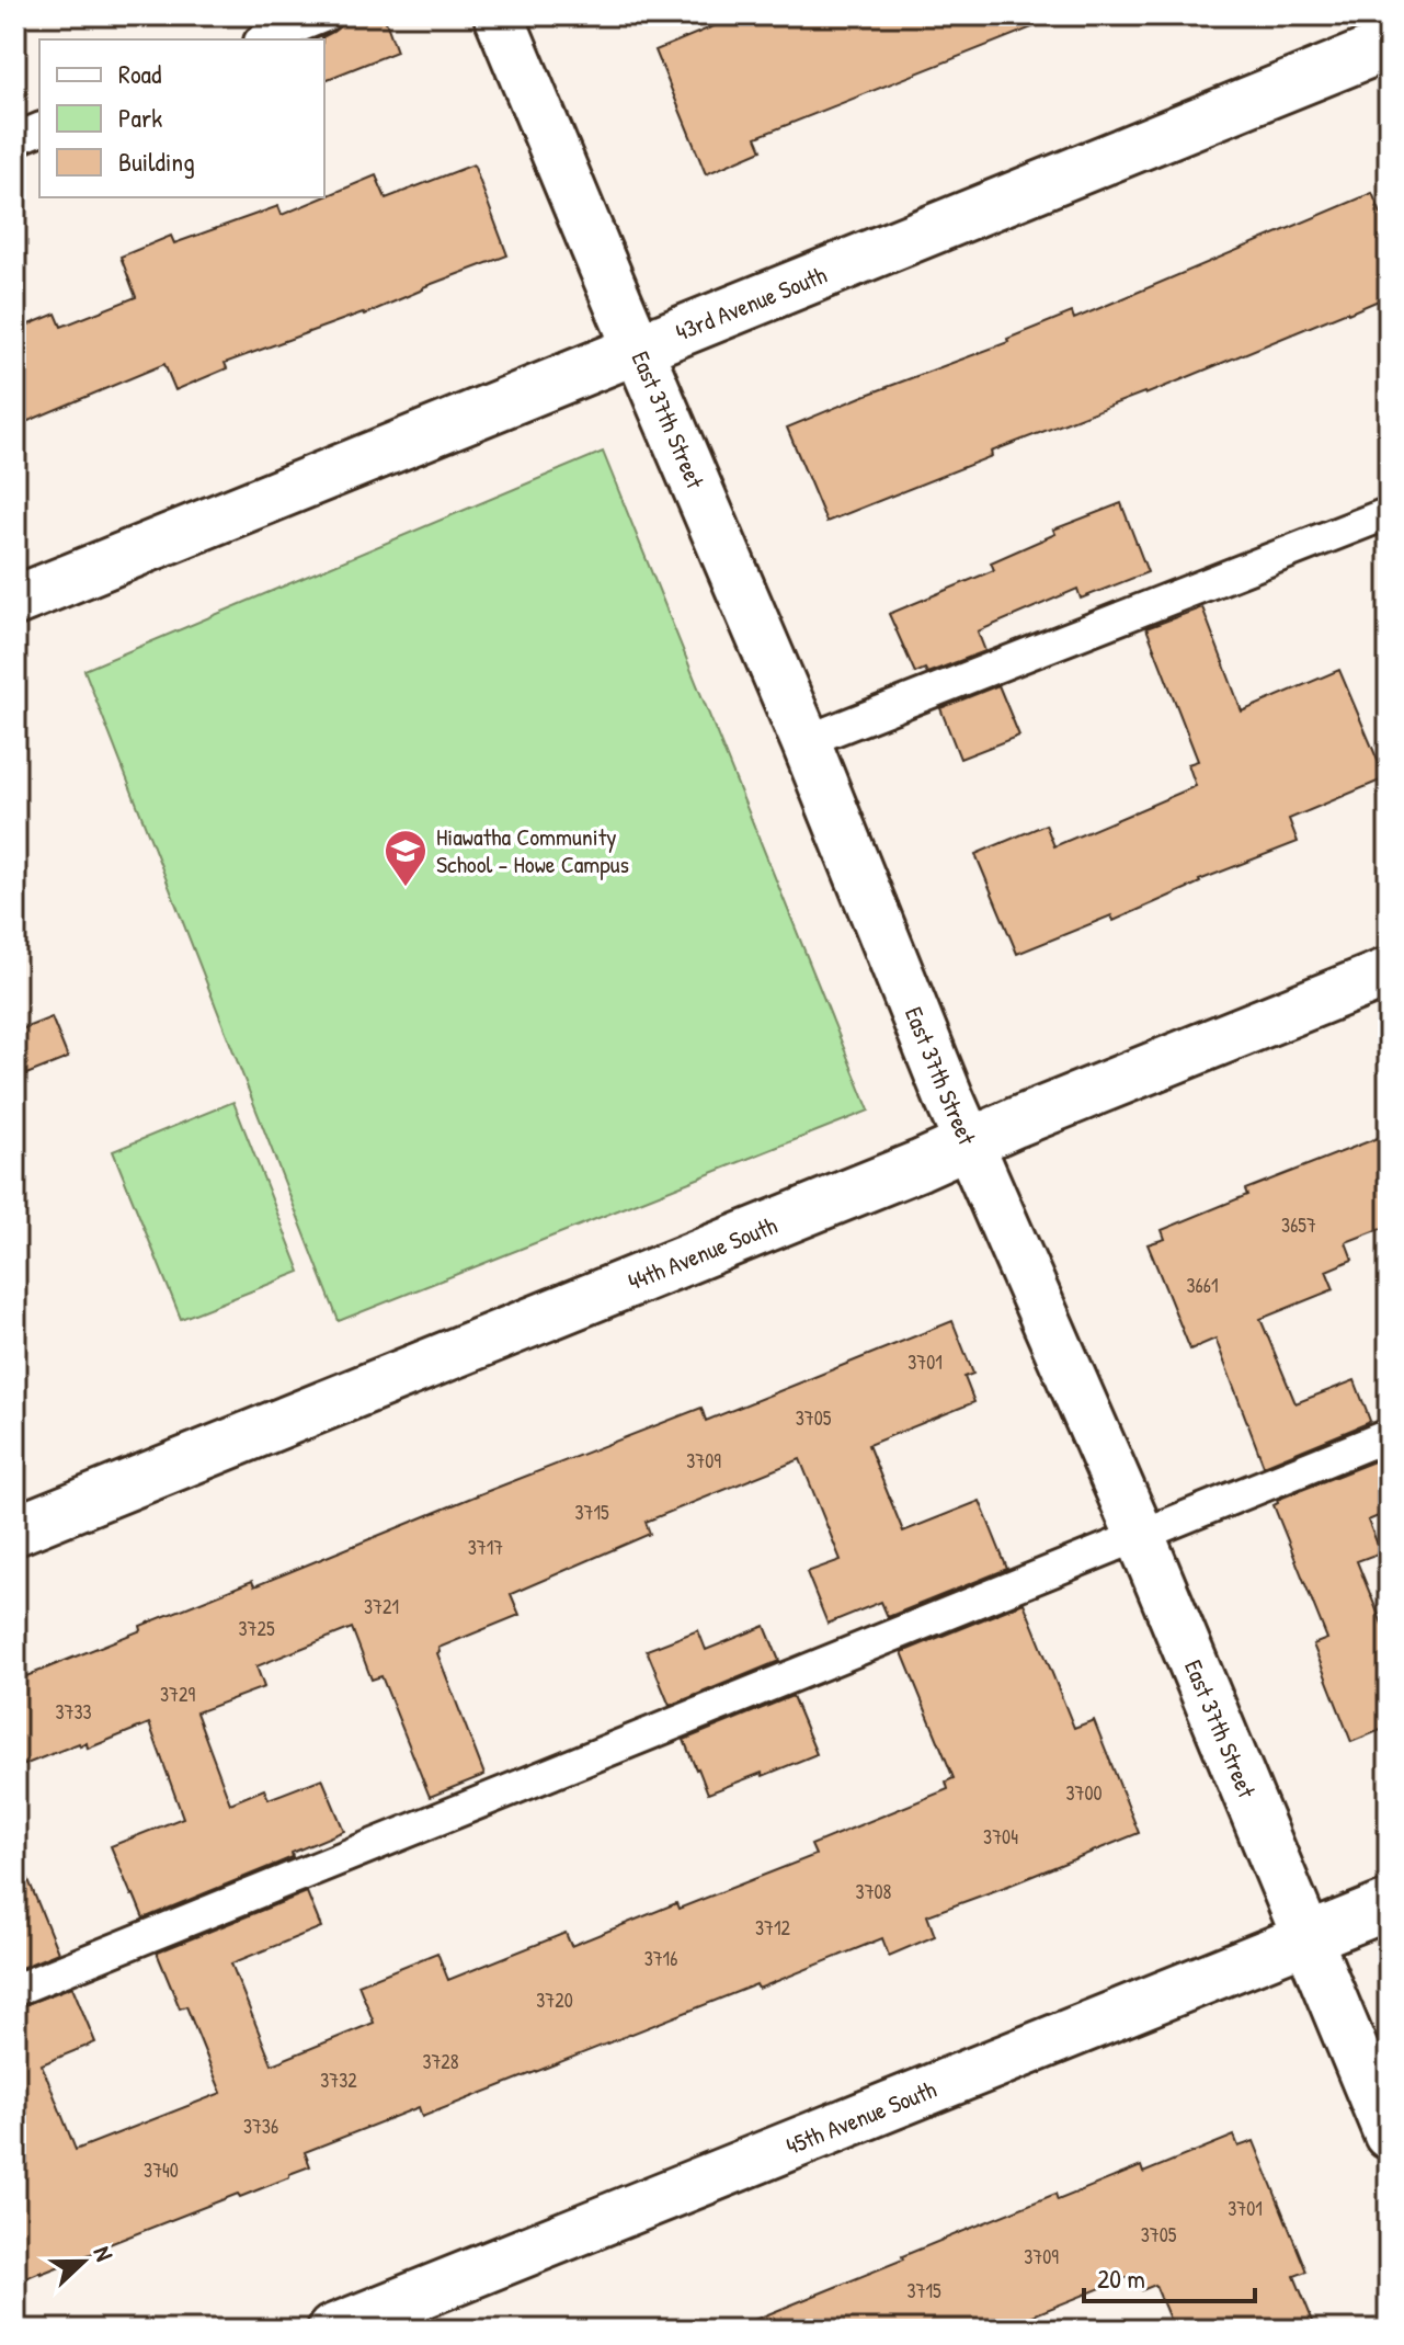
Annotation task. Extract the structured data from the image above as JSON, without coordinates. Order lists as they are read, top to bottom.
{
  "streets": {
    "street": [
      "43rd Avenue South",
      "East 37th Street",
      "44th Avenue South",
      "45th Avenue South"
    ]
  },
  "crossings": [
    ["43rd Avenue South", "East 37th Street"],
    ["East 37th Street", "44th Avenue South"],
    ["East 37th Street", "45th Avenue South"]
  ],
  "places": {
    "school or university": ["Hiawatha Community School - Howe Campus"]
  },
  "house_numbers": [
    "3657",
    "3661",
    "3701",
    "3705",
    "3709",
    "3715",
    "3717",
    "3721",
    "3725",
    "3729",
    "3733",
    "3700",
    "3704",
    "3708",
    "3712",
    "3716",
    "3720",
    "3728",
    "3732",
    "3736",
    "3740",
    "3701",
    "3705",
    "3709",
    "3715"
  ],
  "legend": ["Road", "Park", "Building"],
  "scale_bar": "20 m",
  "north": "right"
}
